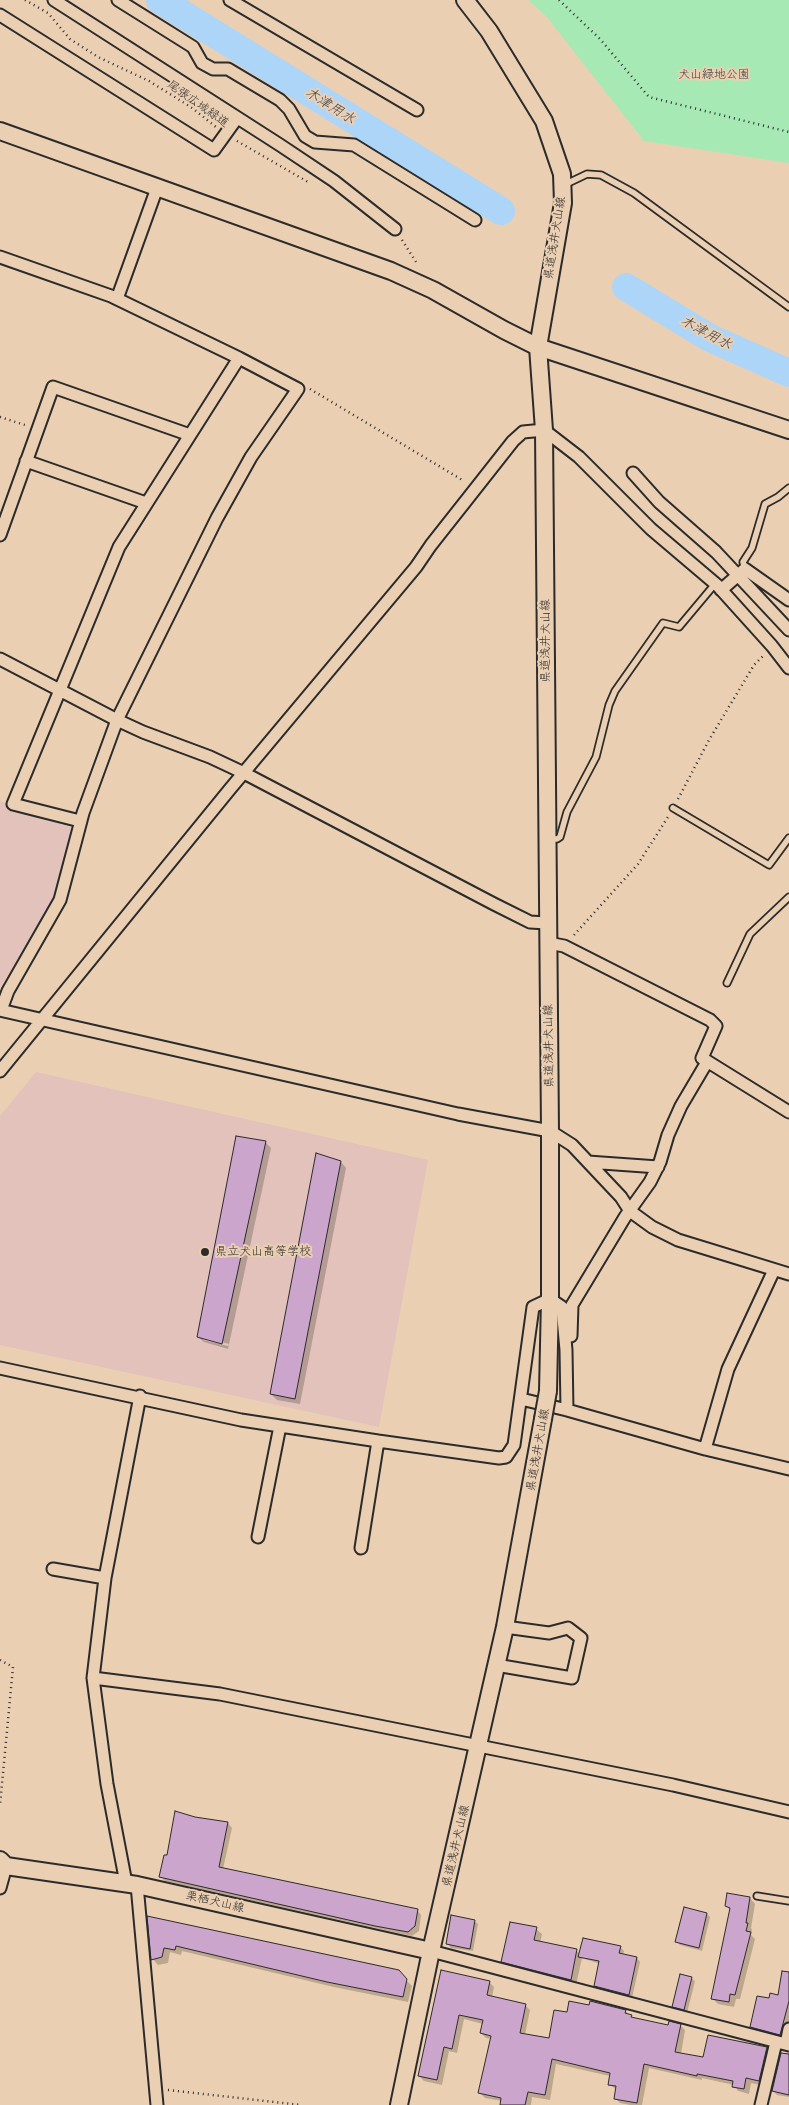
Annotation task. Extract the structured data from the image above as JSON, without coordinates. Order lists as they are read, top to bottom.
{
  "streets": {
    "main road": ["県道浅井犬山線", "栗栖犬山線"],
    "path": ["尾張広域緑道"]
  },
  "crossings": [
    ["県道浅井犬山線", "栗栖犬山線"]
  ],
  "water": ["木津用水"],
  "parks": ["犬山緑地公園"],
  "places": ["県立犬山高等学校"]
}
